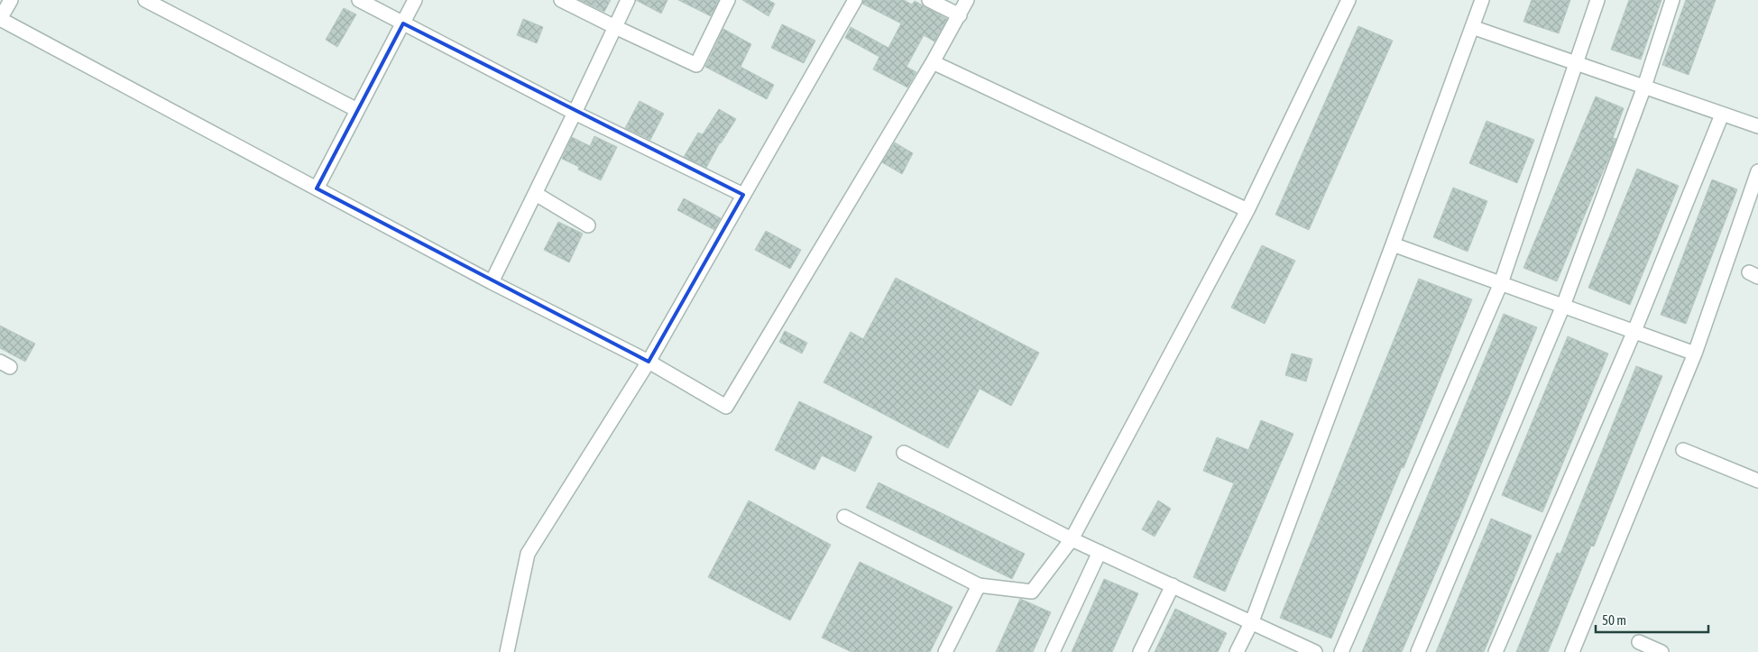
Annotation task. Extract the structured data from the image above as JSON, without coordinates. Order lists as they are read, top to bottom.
{
  "scale_bar": "50 m"
}
